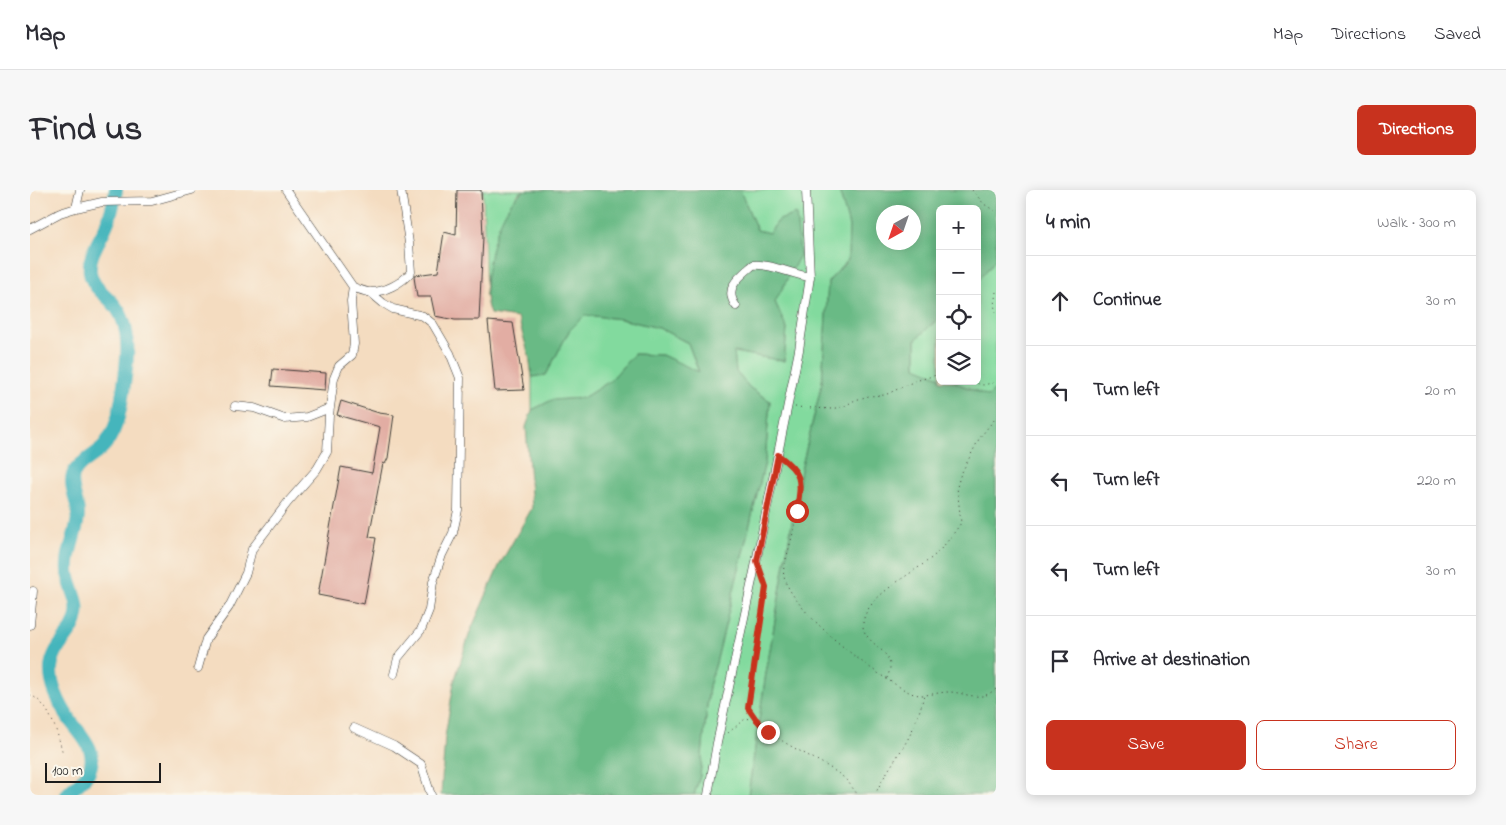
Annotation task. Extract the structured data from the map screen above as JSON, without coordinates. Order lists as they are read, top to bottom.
{
  "scale_bar": "100 m",
  "north": "bottom left",
  "page": {
    "header": "Map",
    "nav": ["Map", "Directions", "Saved"],
    "title": "Find us",
    "buttons": [
      "Directions",
      ["Save", "Share"]
    ],
    "heading": ["4 min", "Walk · 300 m"],
    "map_buttons": ["+", "−"],
    "list": [
      ["Continue", "30 m"],
      ["Turn left", "20 m"],
      ["Turn left", "220 m"],
      ["Turn left", "30 m"],
      "Arrive at destination"
    ],
    "scale": "100 m"
  }
}
